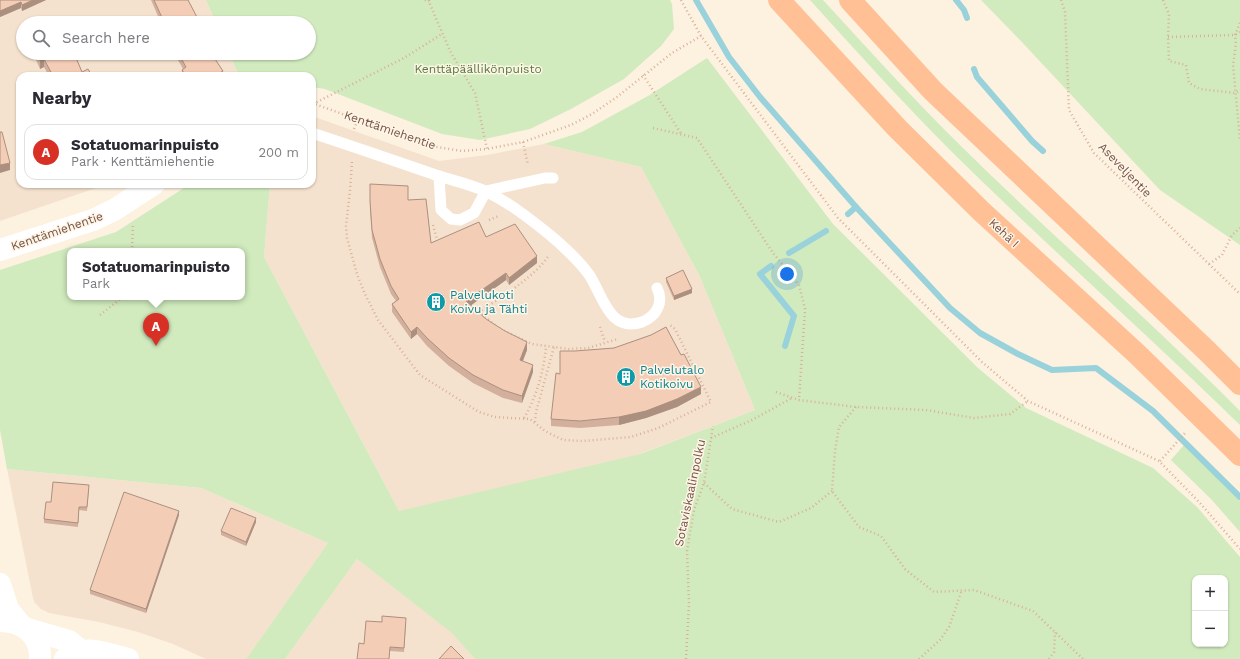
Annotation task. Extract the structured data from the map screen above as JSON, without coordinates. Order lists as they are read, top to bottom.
{
  "streets": {
    "highway": ["Kehä I"],
    "street": ["Kenttämiehentie"],
    "path": ["Aseveljentie", "Sotaviskaalinpolku"]
  },
  "parks": ["Kenttäpäällikönpuisto"],
  "places": {
    "building": ["Palvelukoti Koivu ja Tähti", "Palvelutalo Kotikoivu"]
  },
  "page": {
    "search": "Search here",
    "heading": "Nearby",
    "list": [
      {
        "mark": "A",
        "name": "Sotatuomarinpuisto",
        "note": "Park · Kenttämiehentie",
        "value": "200 m"
      }
    ],
    "popup": ["Sotatuomarinpuisto", "Park"],
    "pins": "A",
    "map_buttons": ["+", "−"]
  }
}
